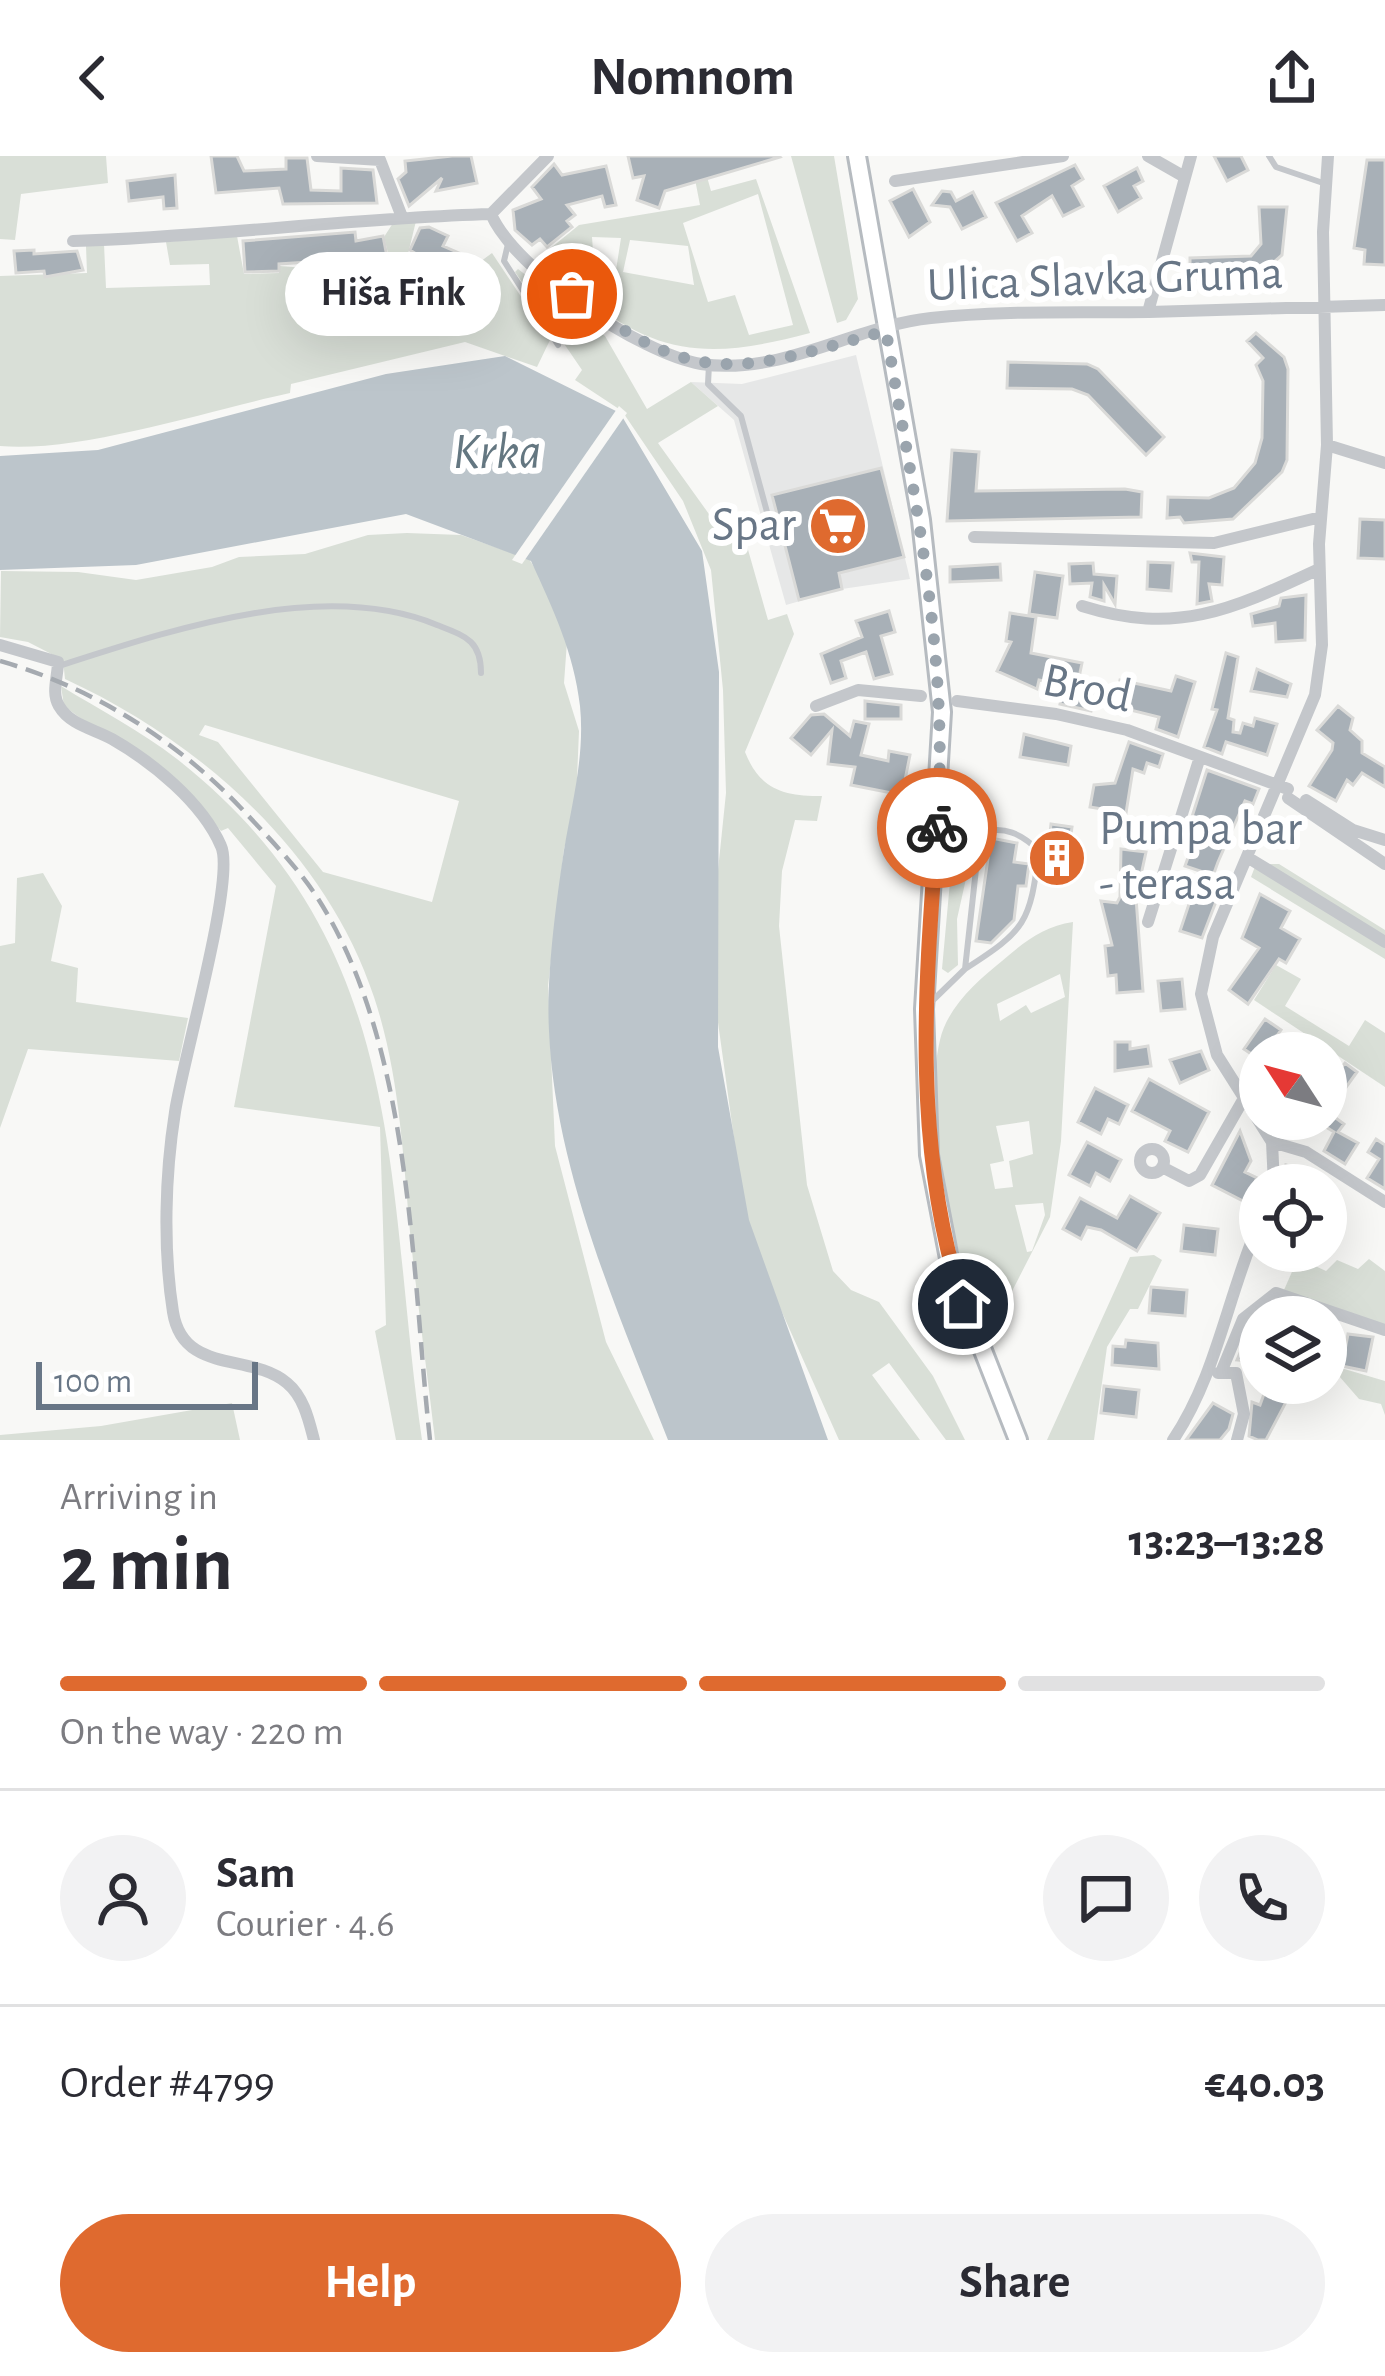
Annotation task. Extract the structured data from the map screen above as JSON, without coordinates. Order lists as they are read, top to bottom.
{
  "streets": {
    "street": ["Ulica Slavka Gruma", "Brod"]
  },
  "water": ["Krka"],
  "places": {
    "other": ["Hiša Fink"],
    "supermarket": ["Spar"],
    "building": ["Pumpa bar - terasa"]
  },
  "scale_bar": "100 m",
  "north": "top left",
  "page": {
    "header": "Nomnom",
    "bubble": "Hiša Fink",
    "scale": "100 m",
    "heading": ["2 min", "Arriving in", "13:23–13:28"],
    "panel": [
      "Sam",
      "Courier · 4.6",
      "Order #4799",
      "€40.03"
    ],
    "bar": "On the way · 220 m",
    "buttons": ["Help", "Share"]
  }
}
